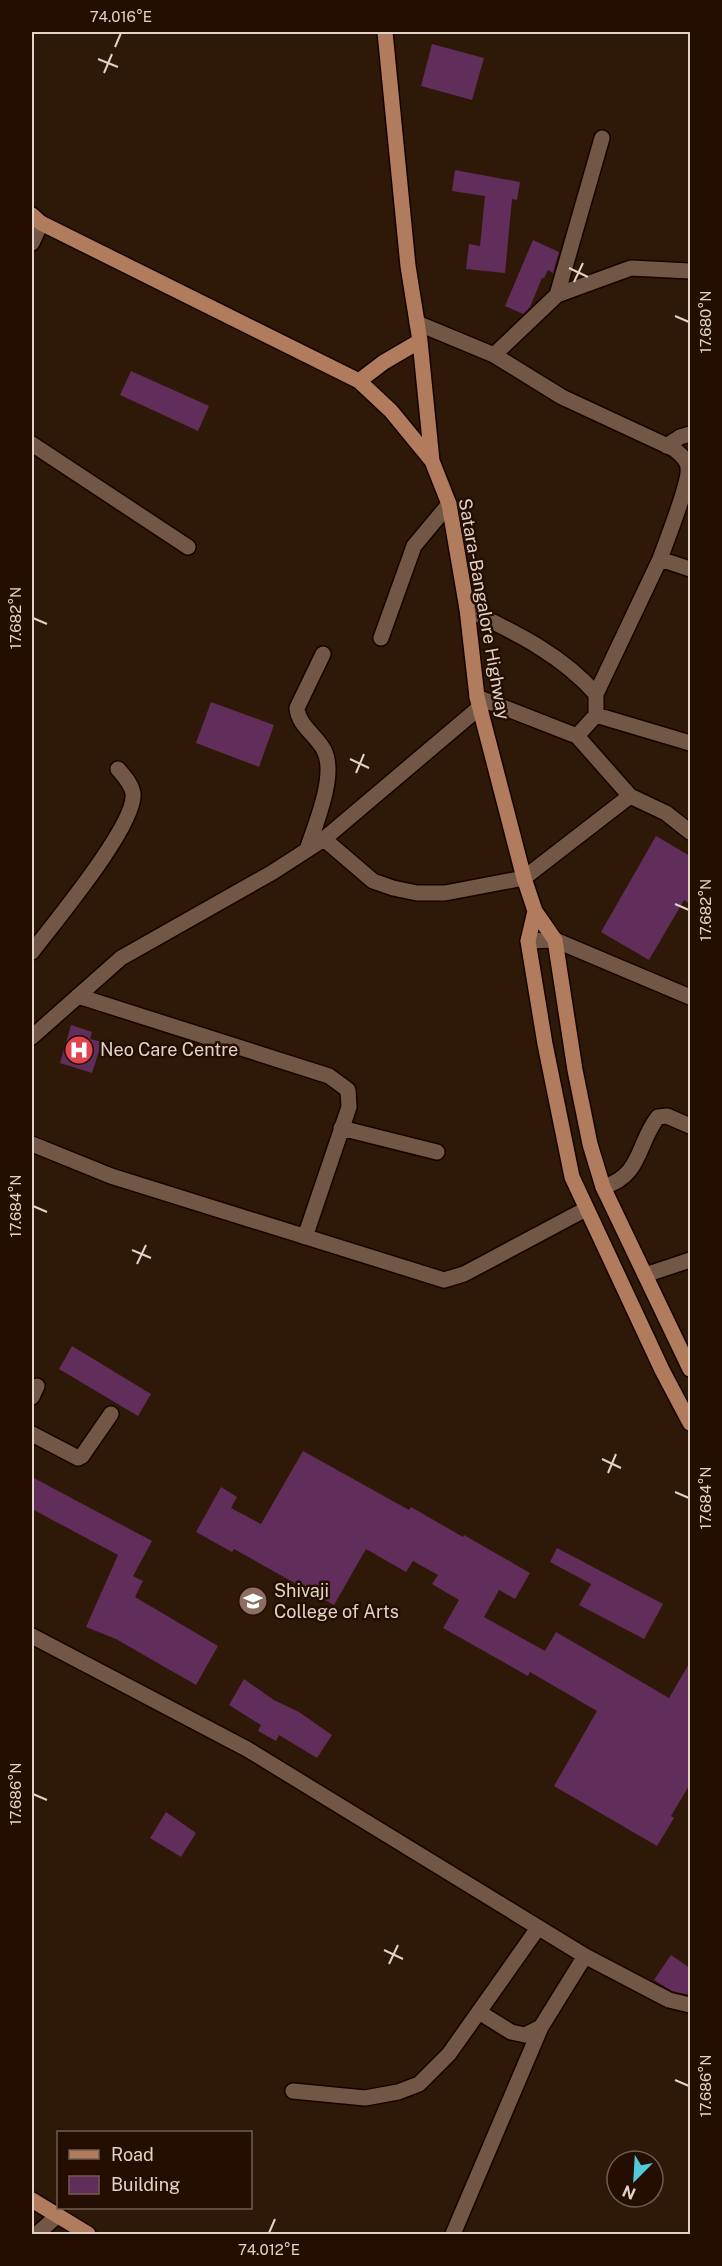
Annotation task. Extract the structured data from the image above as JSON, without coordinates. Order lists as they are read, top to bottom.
{
  "streets": {
    "main road": ["Satara-Bangalore Highway"]
  },
  "places": {
    "hospital": ["Neo Care Centre"],
    "school or university": ["Shivaji College of Arts"]
  },
  "legend": ["Road", "Building"],
  "north": "bottom left",
  "coordinates": [
    "74.016°E",
    "17.680°N",
    "17.682°N",
    "17.684°N",
    "17.686°N",
    "74.012°E"
  ]
}
